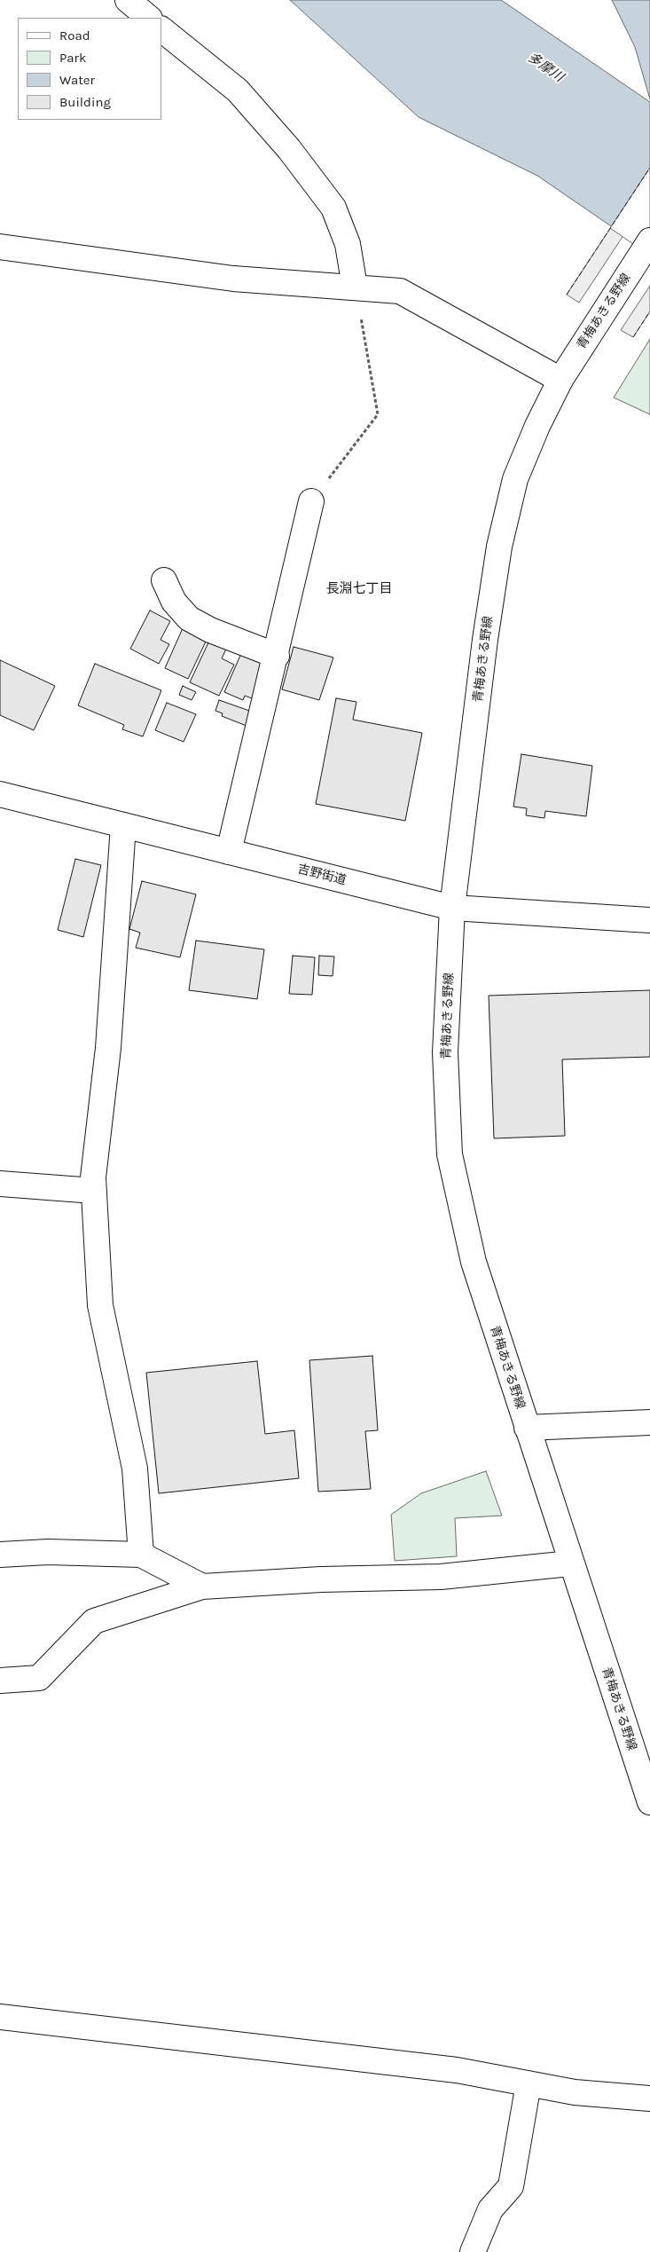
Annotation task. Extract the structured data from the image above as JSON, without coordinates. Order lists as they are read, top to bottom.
{
  "streets": {
    "main road": ["青梅あきる野線", "吉野街道"]
  },
  "crossings": [
    ["青梅あきる野線", "吉野街道"]
  ],
  "districts": ["長淵七丁目"],
  "water": ["多摩川"],
  "legend": [
    "Road",
    "Park",
    "Water",
    "Building"
  ]
}
